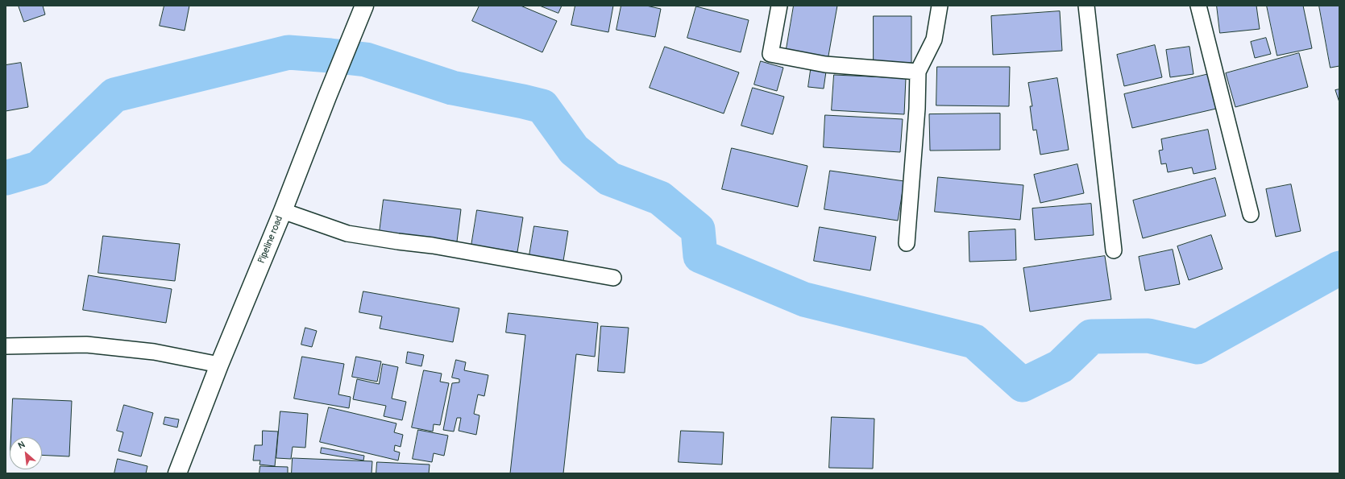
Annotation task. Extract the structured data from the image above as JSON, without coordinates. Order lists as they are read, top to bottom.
{
  "streets": {
    "main road": ["Pipeline road"]
  },
  "north": "top left"
}
